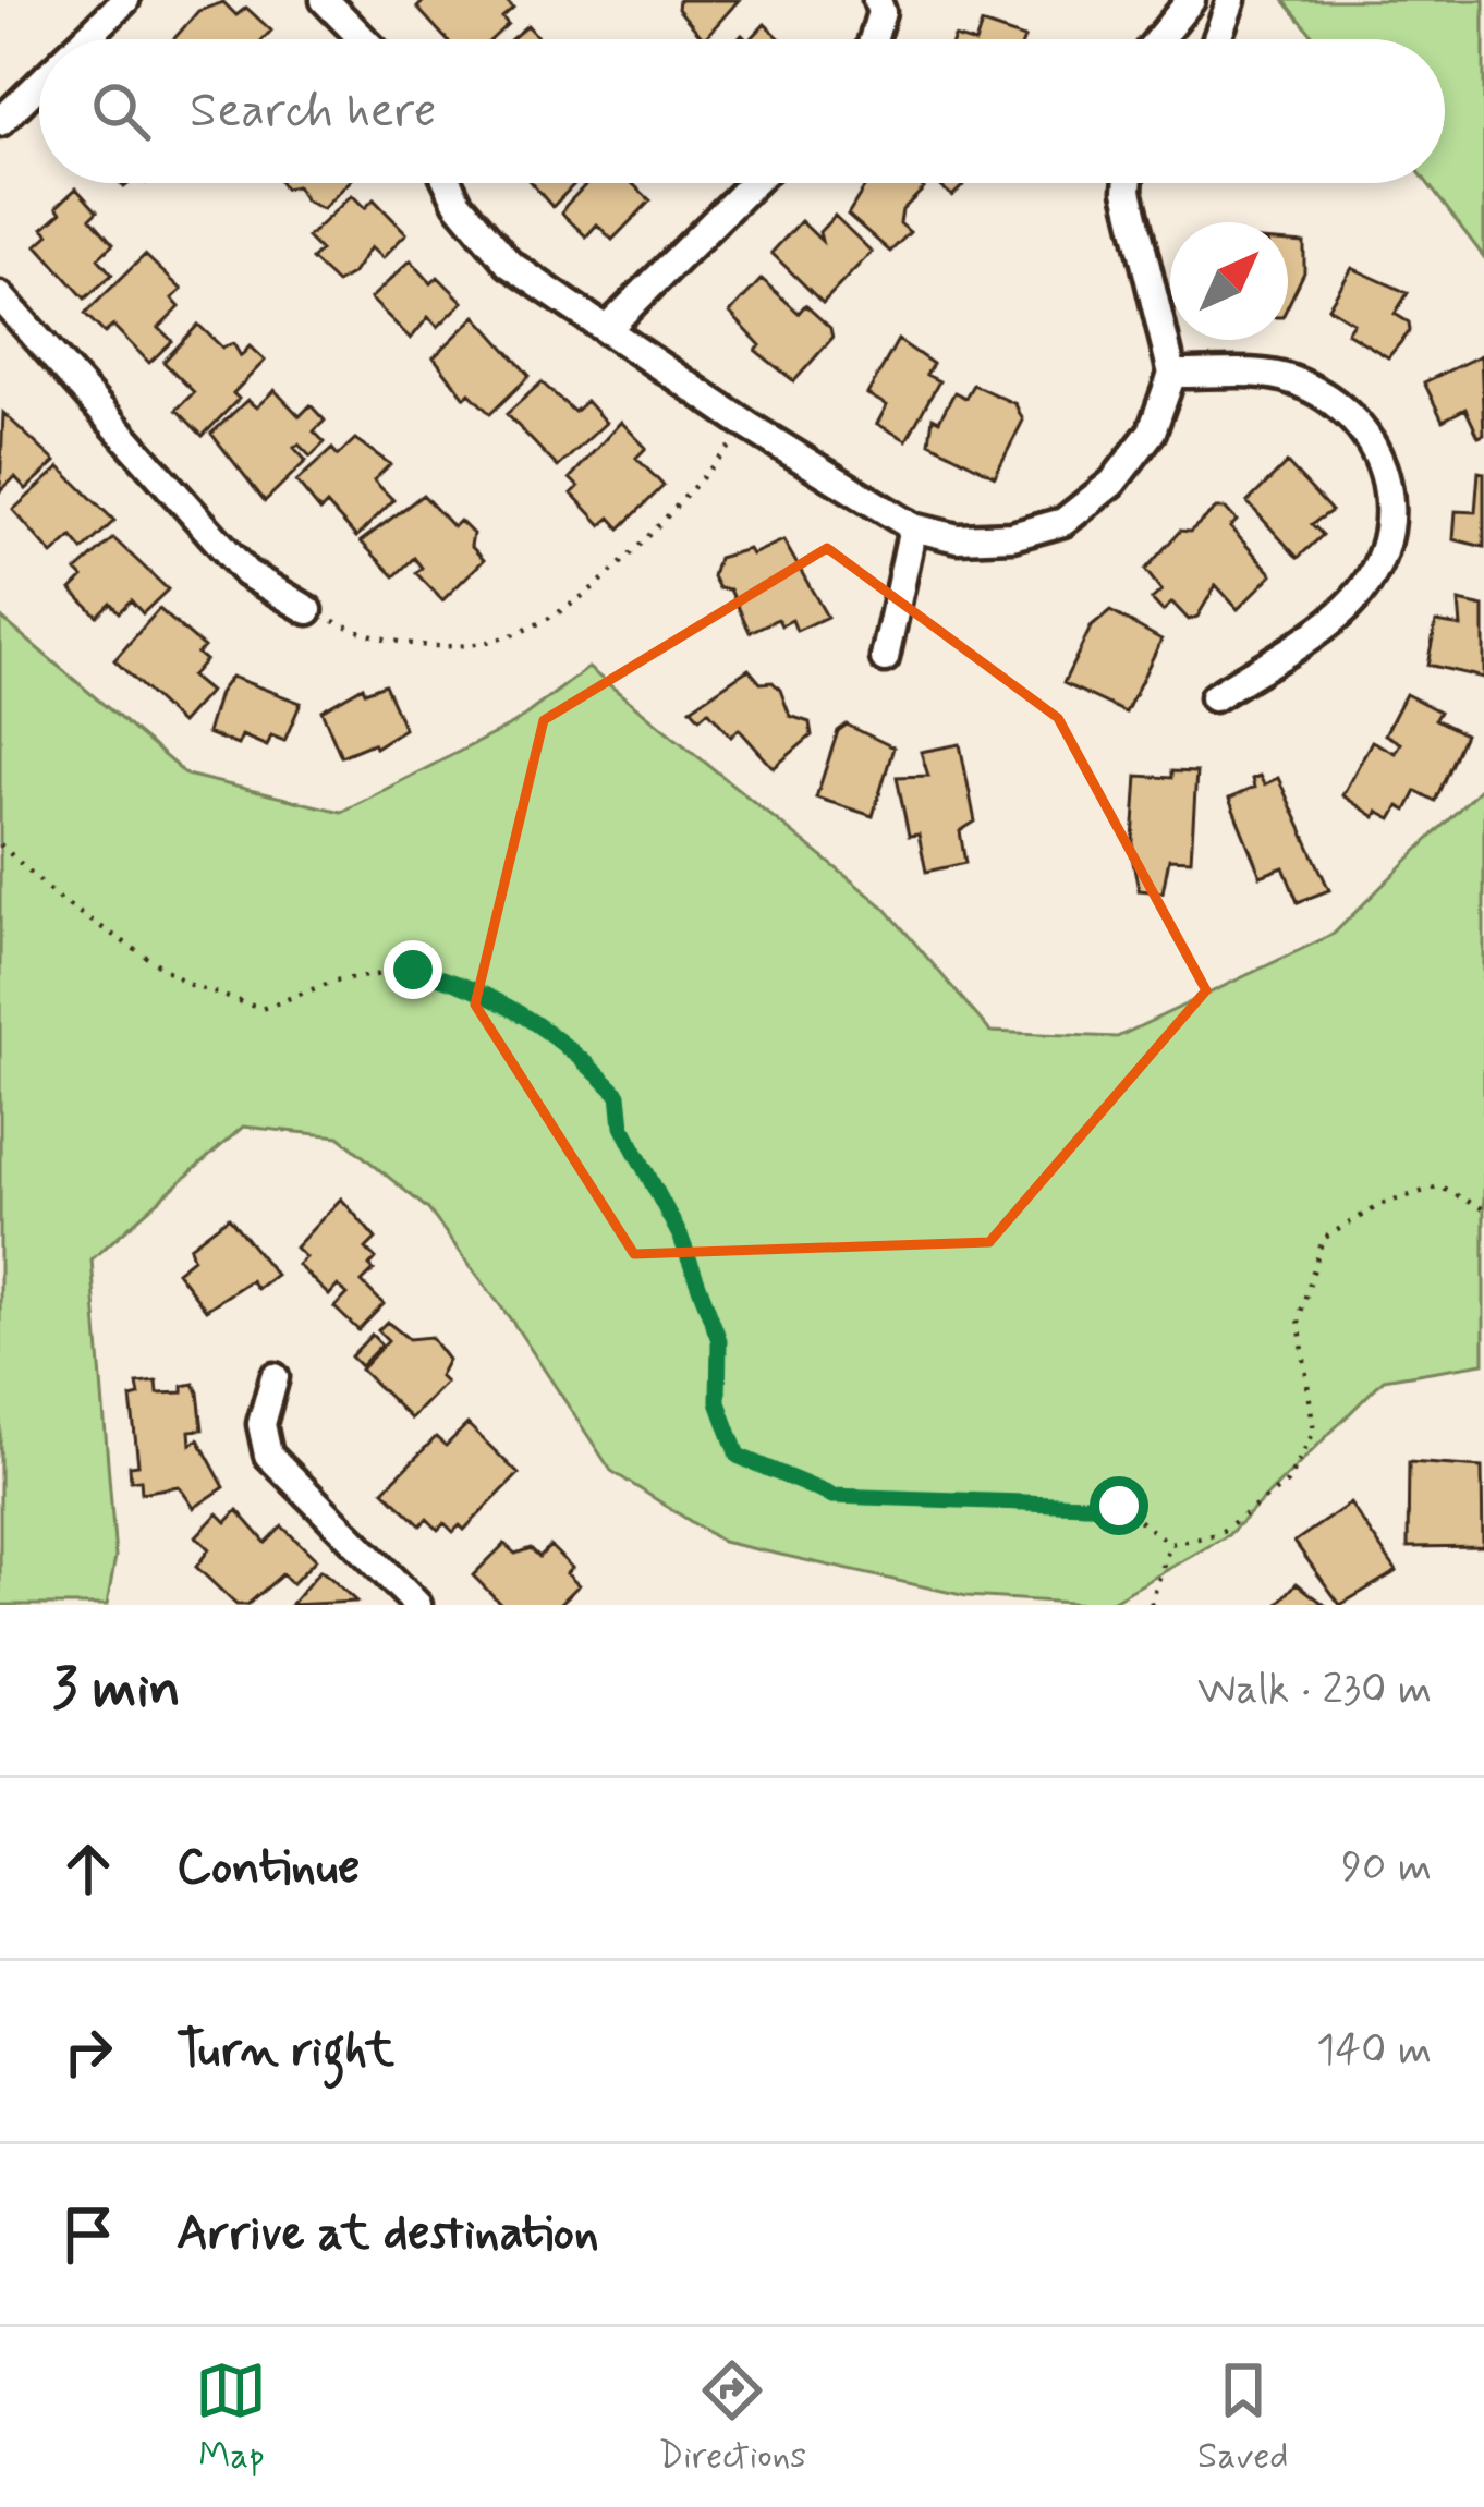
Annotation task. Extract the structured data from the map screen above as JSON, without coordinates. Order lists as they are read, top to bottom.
{
  "north": "top right",
  "page": {
    "search": "Search here",
    "heading": ["3 min", "Walk · 230 m"],
    "list": [
      ["Continue", "90 m"],
      ["Turn right", "140 m"],
      "Arrive at destination"
    ],
    "nav": ["Map", "Directions", "Saved"]
  }
}
